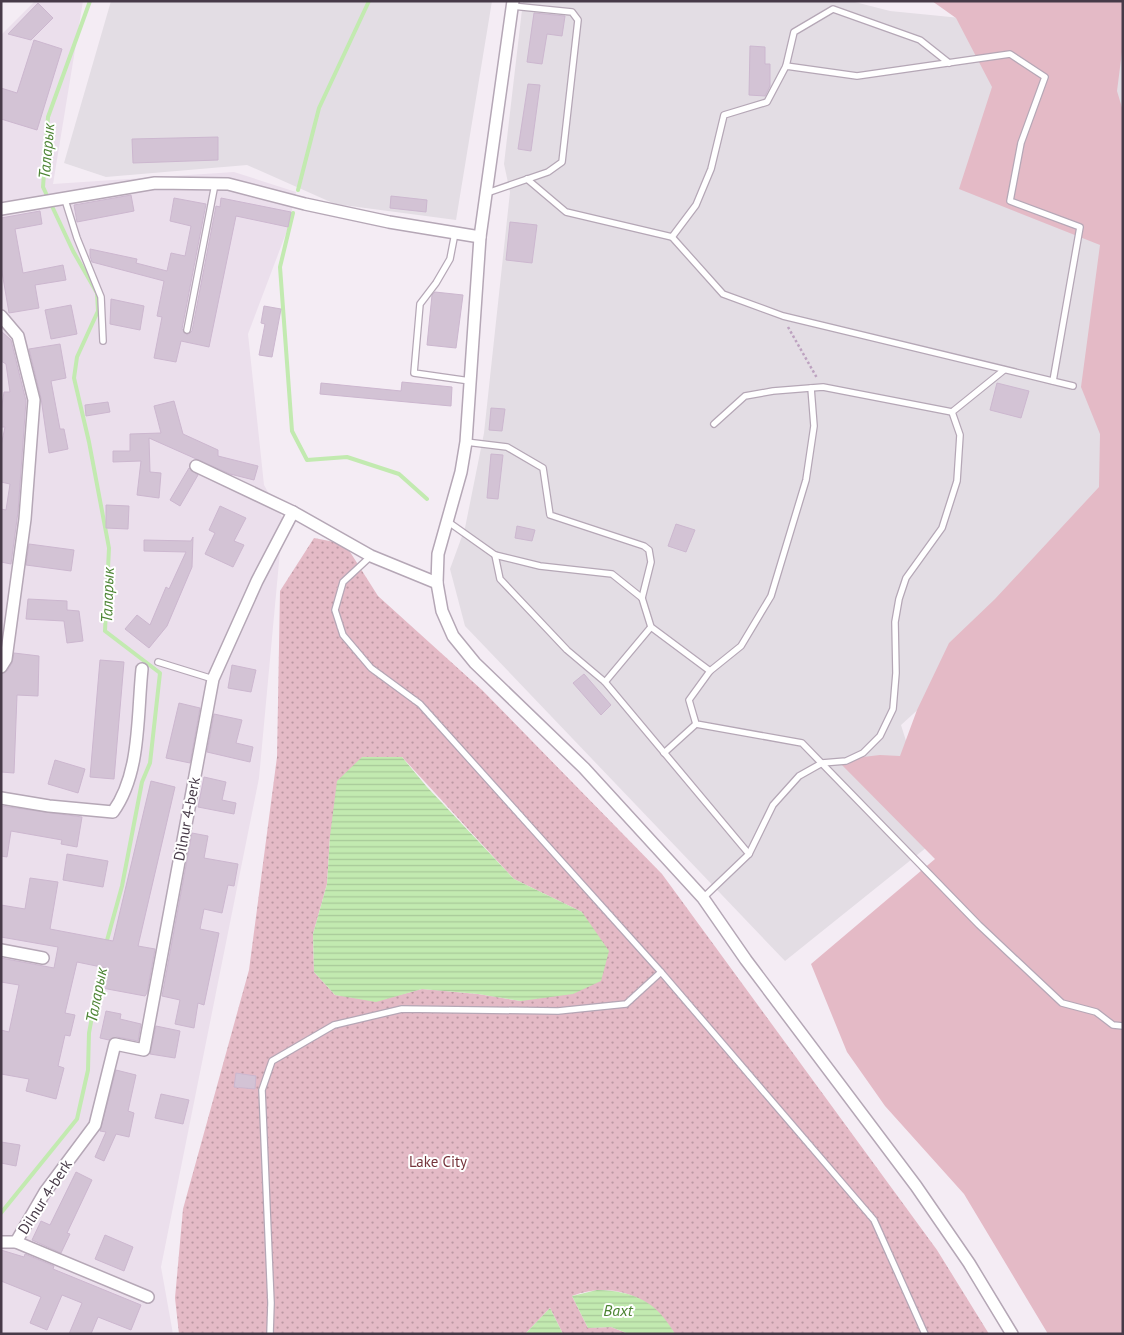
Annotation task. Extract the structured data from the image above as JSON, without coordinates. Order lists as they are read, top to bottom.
{
  "streets": {
    "street": ["Dilnur 4-berk"]
  },
  "water": ["Таларык", "Baхt"],
  "parks": ["Lake City"]
}
